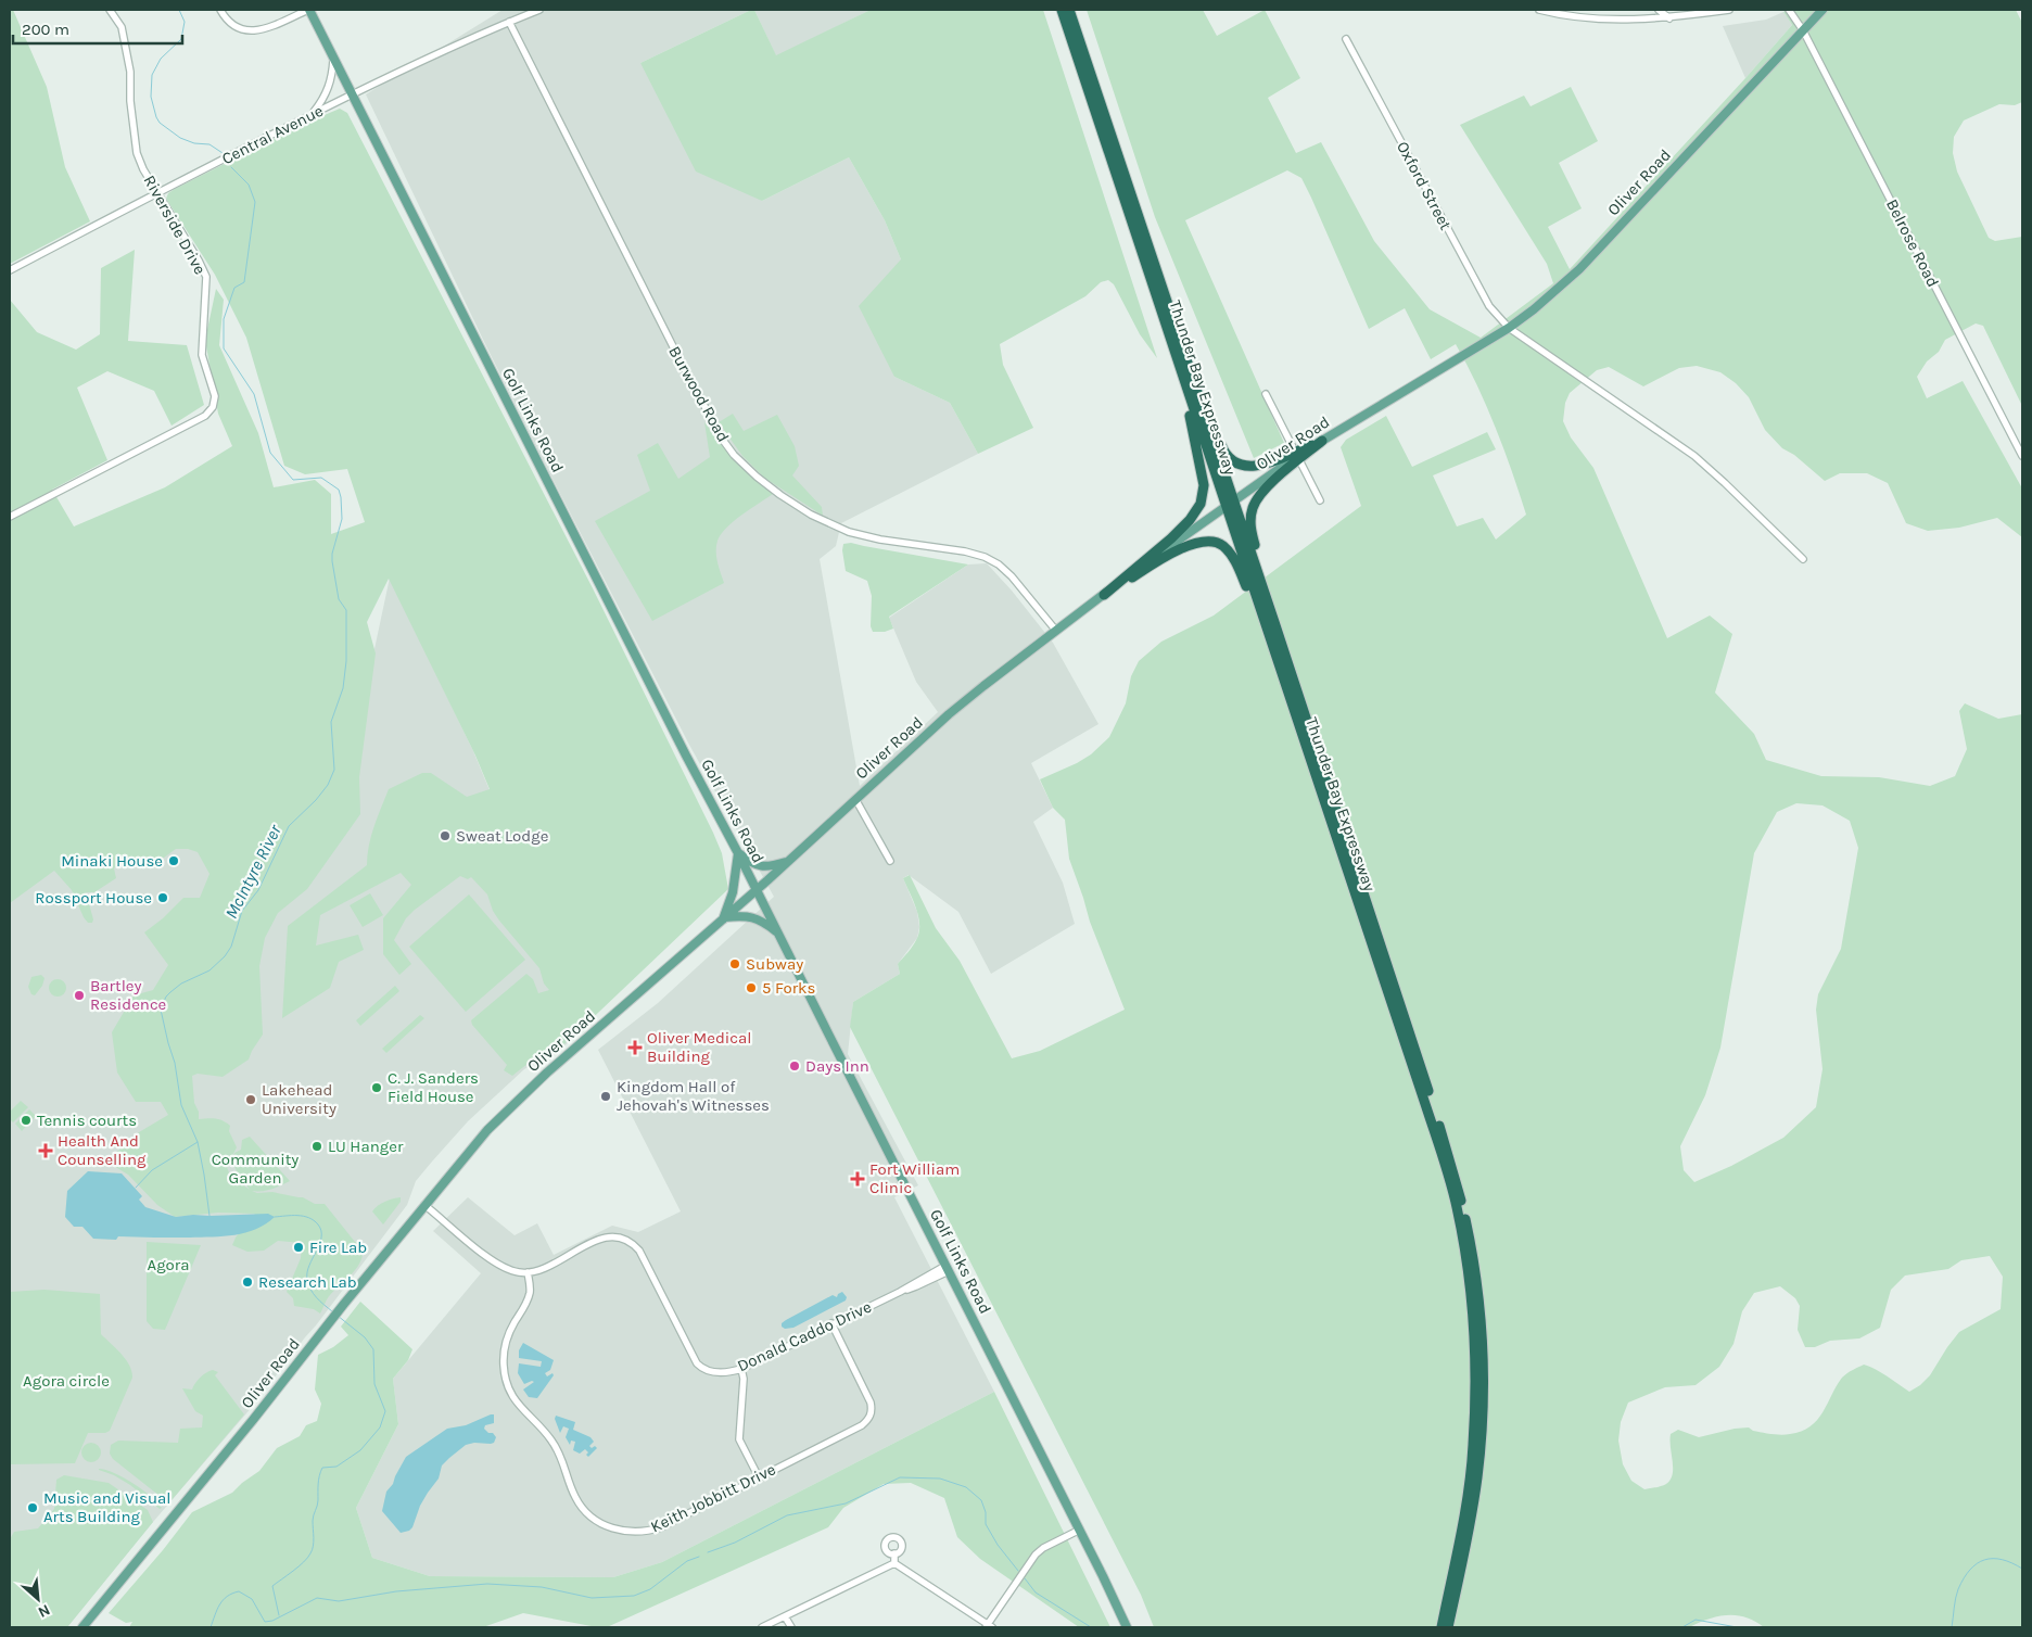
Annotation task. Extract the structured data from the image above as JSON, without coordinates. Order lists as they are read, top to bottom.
{
  "streets": {
    "highway": ["Thunder Bay Expressway"],
    "main road": ["Oliver Road", "Golf Links Road"],
    "street": [
      "Central Avenue",
      "Oxford Street",
      "Riverside Drive",
      "Belrose Road",
      "Burwood Road",
      "Donald Caddo Drive",
      "Keith Jobbitt Drive"
    ]
  },
  "crossings": [
    ["Central Avenue", "Riverside Drive"],
    ["Central Avenue", "Burwood Road"],
    ["Central Avenue", "Golf Links Road"],
    ["Oliver Road", "Oxford Street"],
    ["Oliver Road", "Belrose Road"],
    ["Oliver Road", "Thunder Bay Expressway"],
    ["Oliver Road", "Burwood Road"],
    ["Oliver Road", "Golf Links Road"],
    ["Golf Links Road", "Donald Caddo Drive"],
    ["Donald Caddo Drive", "Keith Jobbitt Drive"]
  ],
  "water": ["McIntyre River"],
  "parks": ["Community Garden", "Agora", "Agora circle"],
  "places": {
    "other": [
      "Sweat Lodge",
      "Minaki House",
      "Rossport House",
      "Subway",
      "5 Forks",
      "Bartley Residence",
      "Days Inn",
      "C. J. Sanders Field House",
      "Kingdom Hall of Jehovah's Witnesses",
      "Lakehead University",
      "Tennis courts",
      "LU Hanger",
      "Fire Lab",
      "Research Lab",
      "Music and Visual Arts Building"
    ],
    "health": ["Oliver Medical Building", "Health And Counselling", "Fort William Clinic"]
  },
  "scale_bar": "200 m",
  "north": "bottom right"
}
